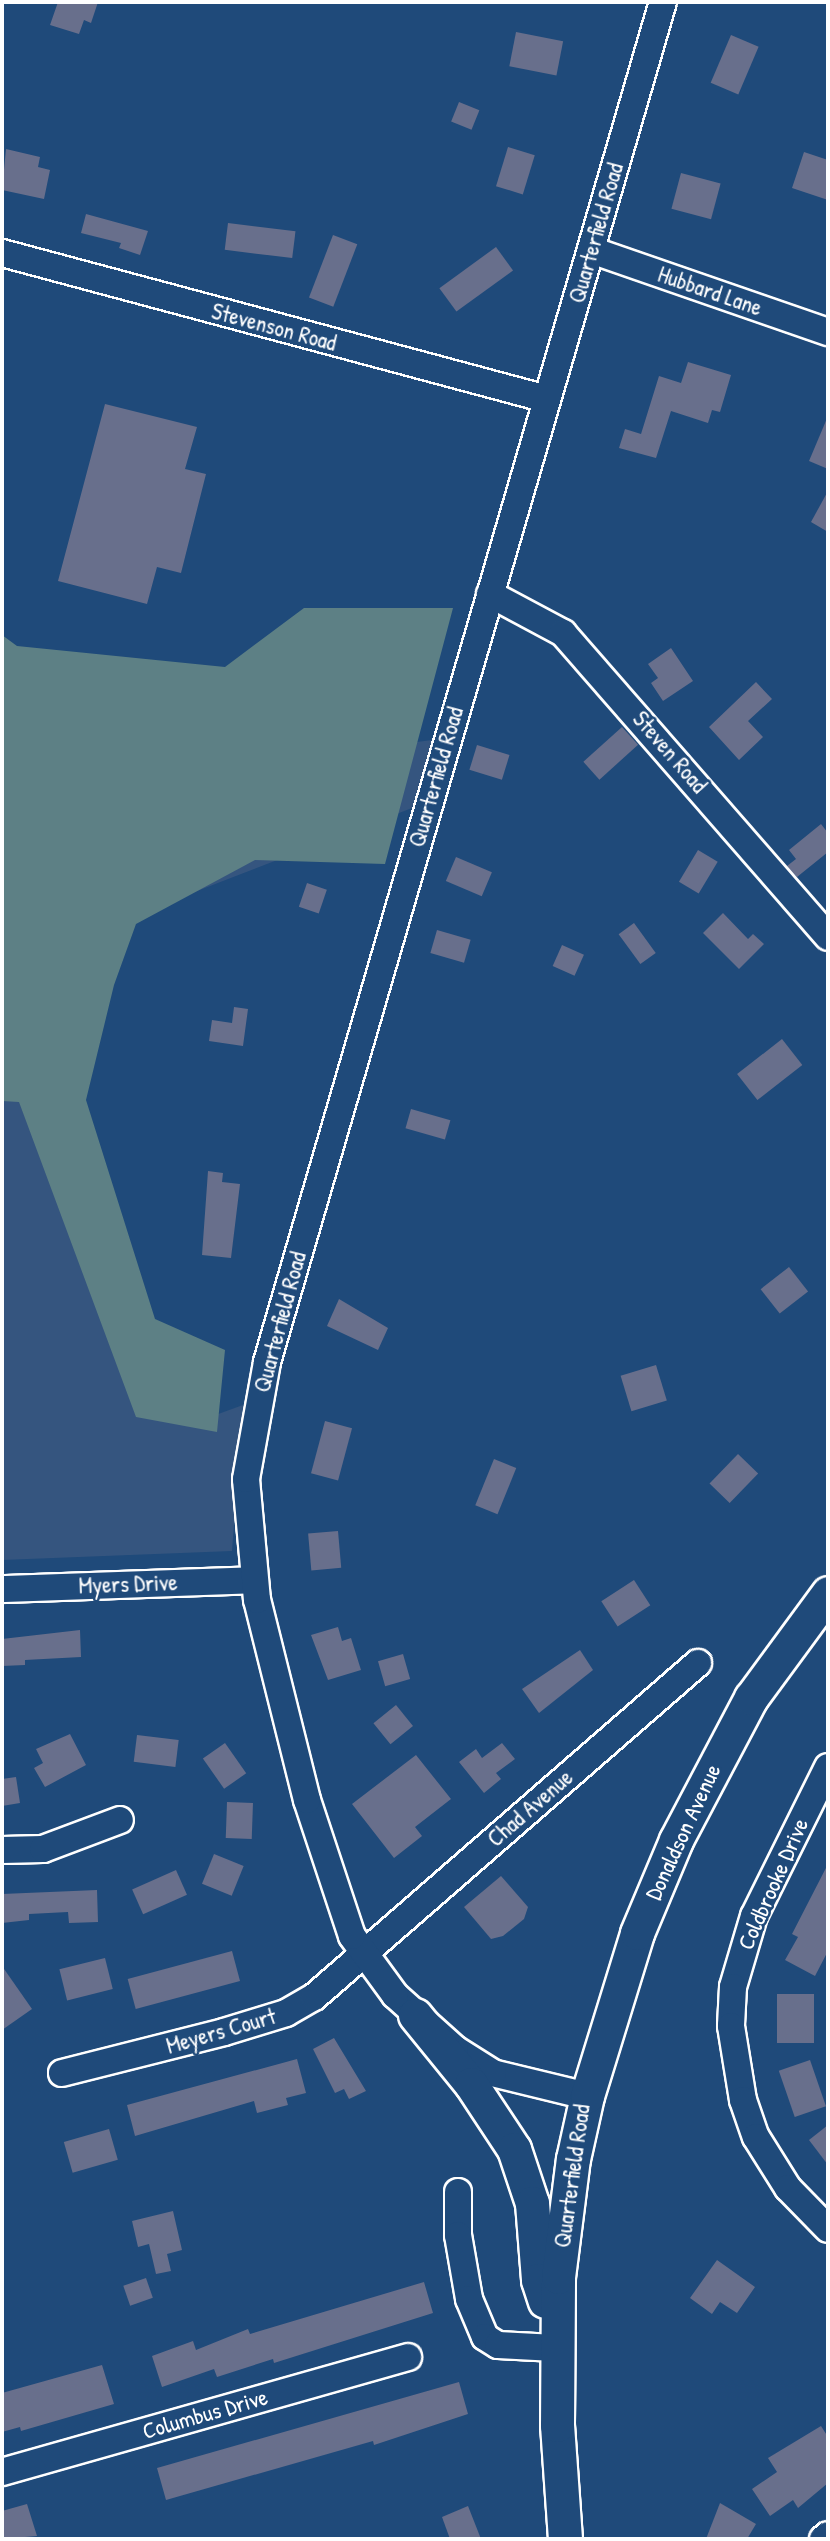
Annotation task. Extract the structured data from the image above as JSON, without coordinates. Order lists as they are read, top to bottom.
{
  "streets": {
    "main road": ["Quarterfield Road", "Donaldson Avenue"],
    "street": [
      "Hubbard Lane",
      "Stevenson Road",
      "Steven Road",
      "Myers Drive",
      "Chad Avenue",
      "Coldbrooke Drive",
      "Meyers Court",
      "Columbus Drive"
    ]
  },
  "crossings": [
    ["Quarterfield Road", "Hubbard Lane"],
    ["Quarterfield Road", "Stevenson Road"],
    ["Quarterfield Road", "Steven Road"],
    ["Quarterfield Road", "Myers Drive"],
    ["Quarterfield Road", "Chad Avenue"],
    ["Quarterfield Road", "Donaldson Avenue"],
    ["Quarterfield Road", "Meyers Court"],
    ["Chad Avenue", "Meyers Court"]
  ]
}
